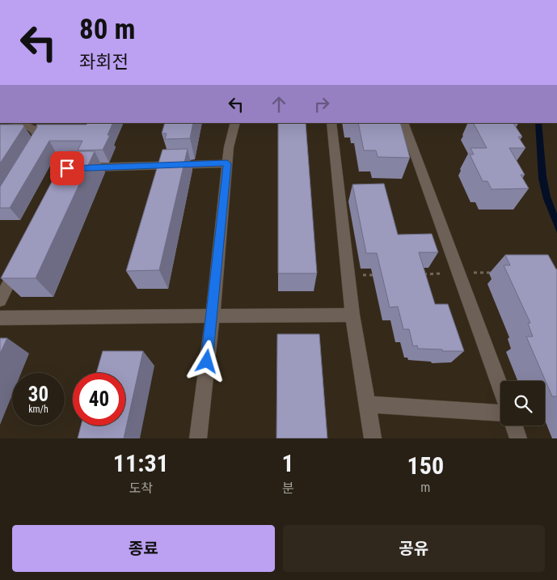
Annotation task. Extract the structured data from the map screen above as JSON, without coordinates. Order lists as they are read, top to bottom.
{
  "page": {
    "turn": ["80 m", "좌회전"],
    "speed": "30 km/h",
    "limit": "40",
    "eta": [
      "11:31",
      "도착",
      "1",
      "분",
      "150",
      "m"
    ],
    "buttons": ["종료", "공유"]
  }
}
